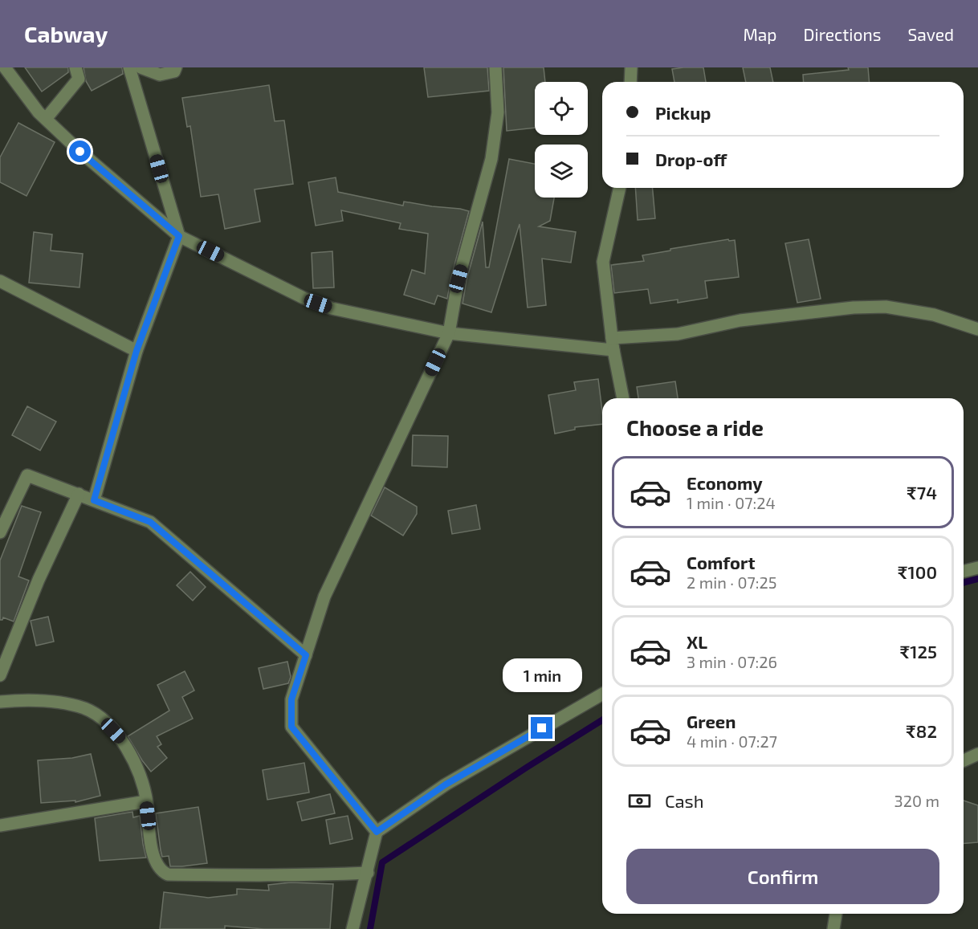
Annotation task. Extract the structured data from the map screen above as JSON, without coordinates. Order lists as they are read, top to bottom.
{
  "page": {
    "header": "Cabway",
    "nav": ["Map", "Directions", "Saved"],
    "banner": ["Pickup", "Drop-off"],
    "heading": "Choose a ride",
    "list": [
      {
        "name": "Economy",
        "note": "1 min · 07:24",
        "value": "₹74"
      },
      {
        "name": "Comfort",
        "note": "2 min · 07:25",
        "value": "₹100"
      },
      {
        "name": "XL",
        "note": "3 min · 07:26",
        "value": "₹125"
      },
      {
        "name": "Green",
        "note": "4 min · 07:27",
        "value": "₹82"
      }
    ],
    "bubble": "1 min",
    "pay": ["Cash", "320 m"],
    "buttons": "Confirm"
  }
}
